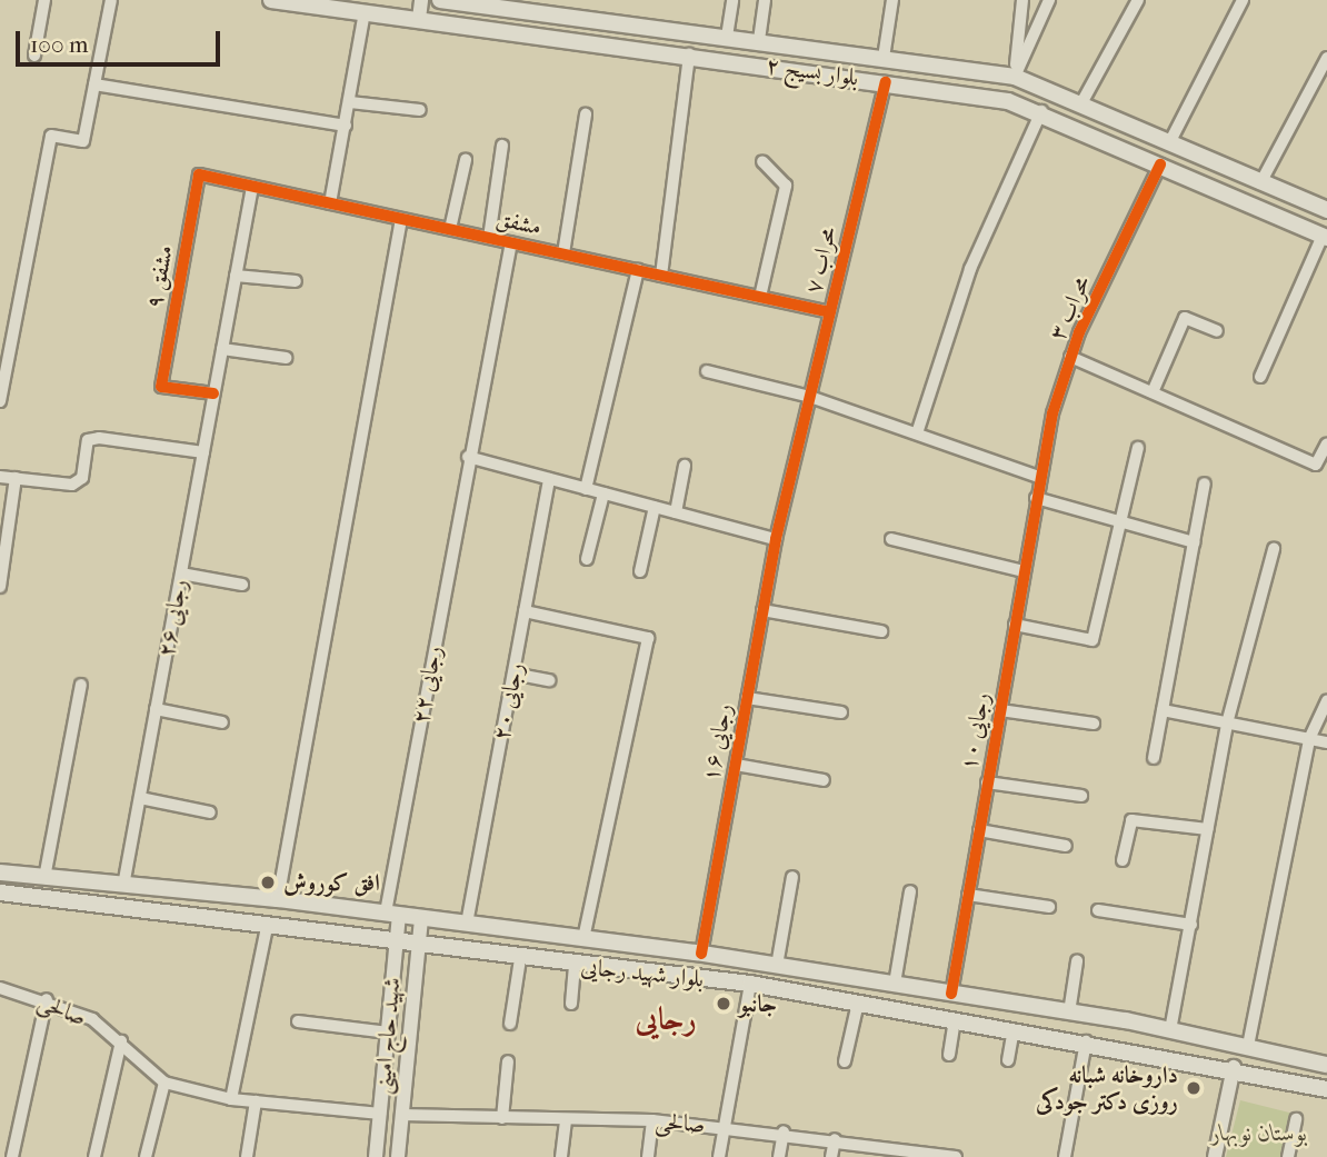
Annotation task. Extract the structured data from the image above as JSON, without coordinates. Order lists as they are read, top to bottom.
{
  "streets": {
    "main road": ["بلوار بسیج ۲", "بلوار شهید رجایی"],
    "street": [
      "مشفق",
      "محراب ۷",
      "مشفق ۹",
      "محراب ۳",
      "رجایی ۲۶",
      "رجایی ۲۲",
      "رجایی ۲۰",
      "رجایی ۱۰",
      "رجایی ۱۶",
      "صالحی",
      "شهید حاج امینی"
    ]
  },
  "crossings": [
    ["بلوار بسیج ۲", "محراب ۷"],
    ["بلوار بسیج ۲", "محراب ۳"],
    ["مشفق", "محراب ۷"],
    ["مشفق", "مشفق ۹"],
    ["مشفق", "رجایی ۲۶"],
    ["مشفق", "رجایی ۲۲"],
    ["محراب ۷", "رجایی ۱۶"],
    ["مشفق ۹", "رجایی ۲۶"],
    ["محراب ۳", "رجایی ۱۰"],
    ["رجایی ۲۶", "بلوار شهید رجایی"],
    ["رجایی ۲۲", "بلوار شهید رجایی"],
    ["رجایی ۲۲", "شهید حاج امینی"],
    ["رجایی ۲۰", "بلوار شهید رجایی"],
    ["رجایی ۱۰", "بلوار شهید رجایی"],
    ["رجایی ۱۶", "بلوار شهید رجایی"],
    ["بلوار شهید رجایی", "شهید حاج امینی"],
    ["صالحی", "شهید حاج امینی"]
  ],
  "districts": ["رجایی"],
  "parks": ["بوستان نوبهار"],
  "places": ["افق کوروش", "جانبو", "داروخانه شبانه روزی دکتر جودکی"],
  "scale_bar": "100 m"
}
